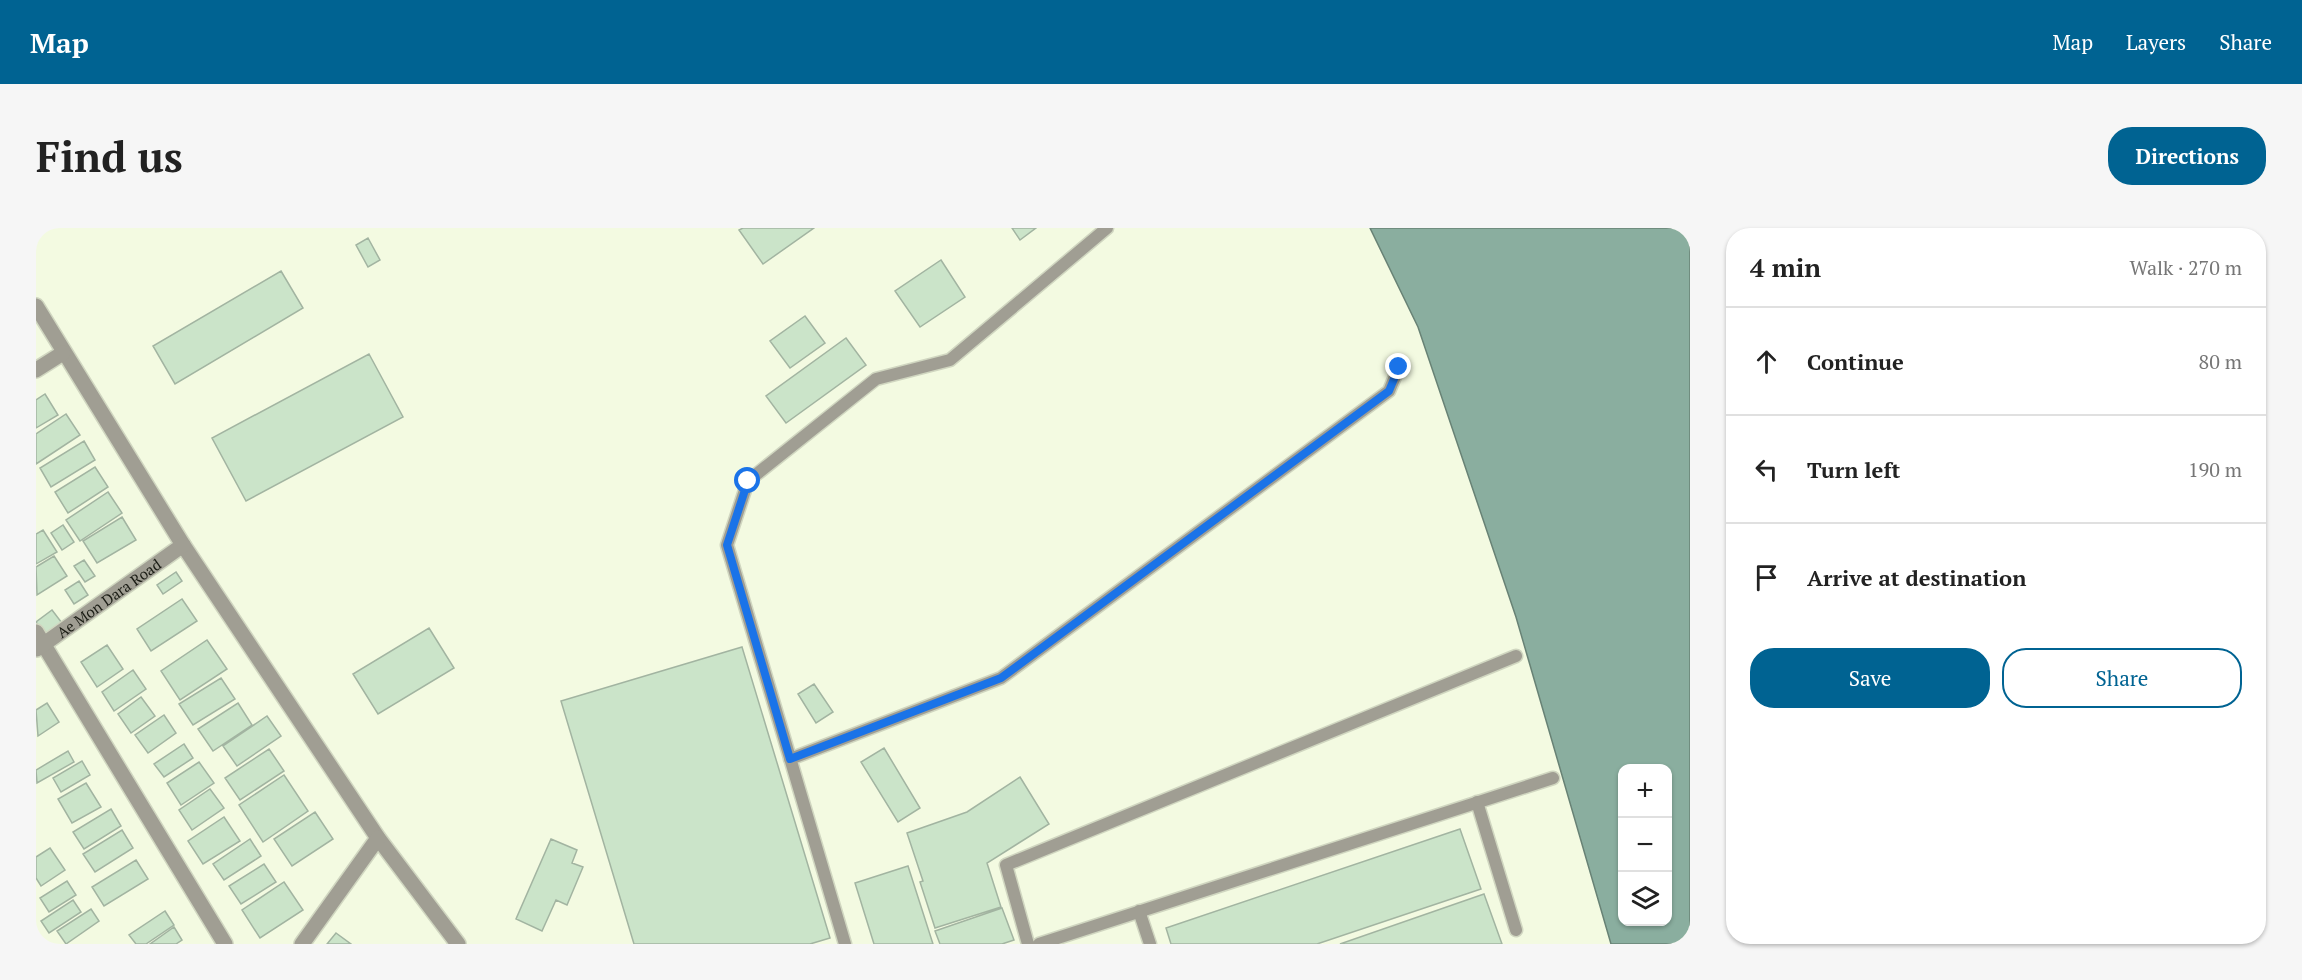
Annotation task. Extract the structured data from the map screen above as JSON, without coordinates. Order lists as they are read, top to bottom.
{
  "streets": {
    "street": ["Ae Mon Dara Road"]
  },
  "page": {
    "header": "Map",
    "nav": ["Map", "Layers", "Share"],
    "buttons": [
      "Directions",
      ["Save", "Share"]
    ],
    "title": "Find us",
    "heading": ["4 min", "Walk · 270 m"],
    "list": [
      ["Continue", "80 m"],
      ["Turn left", "190 m"],
      "Arrive at destination"
    ],
    "map_buttons": ["+", "−"]
  }
}
